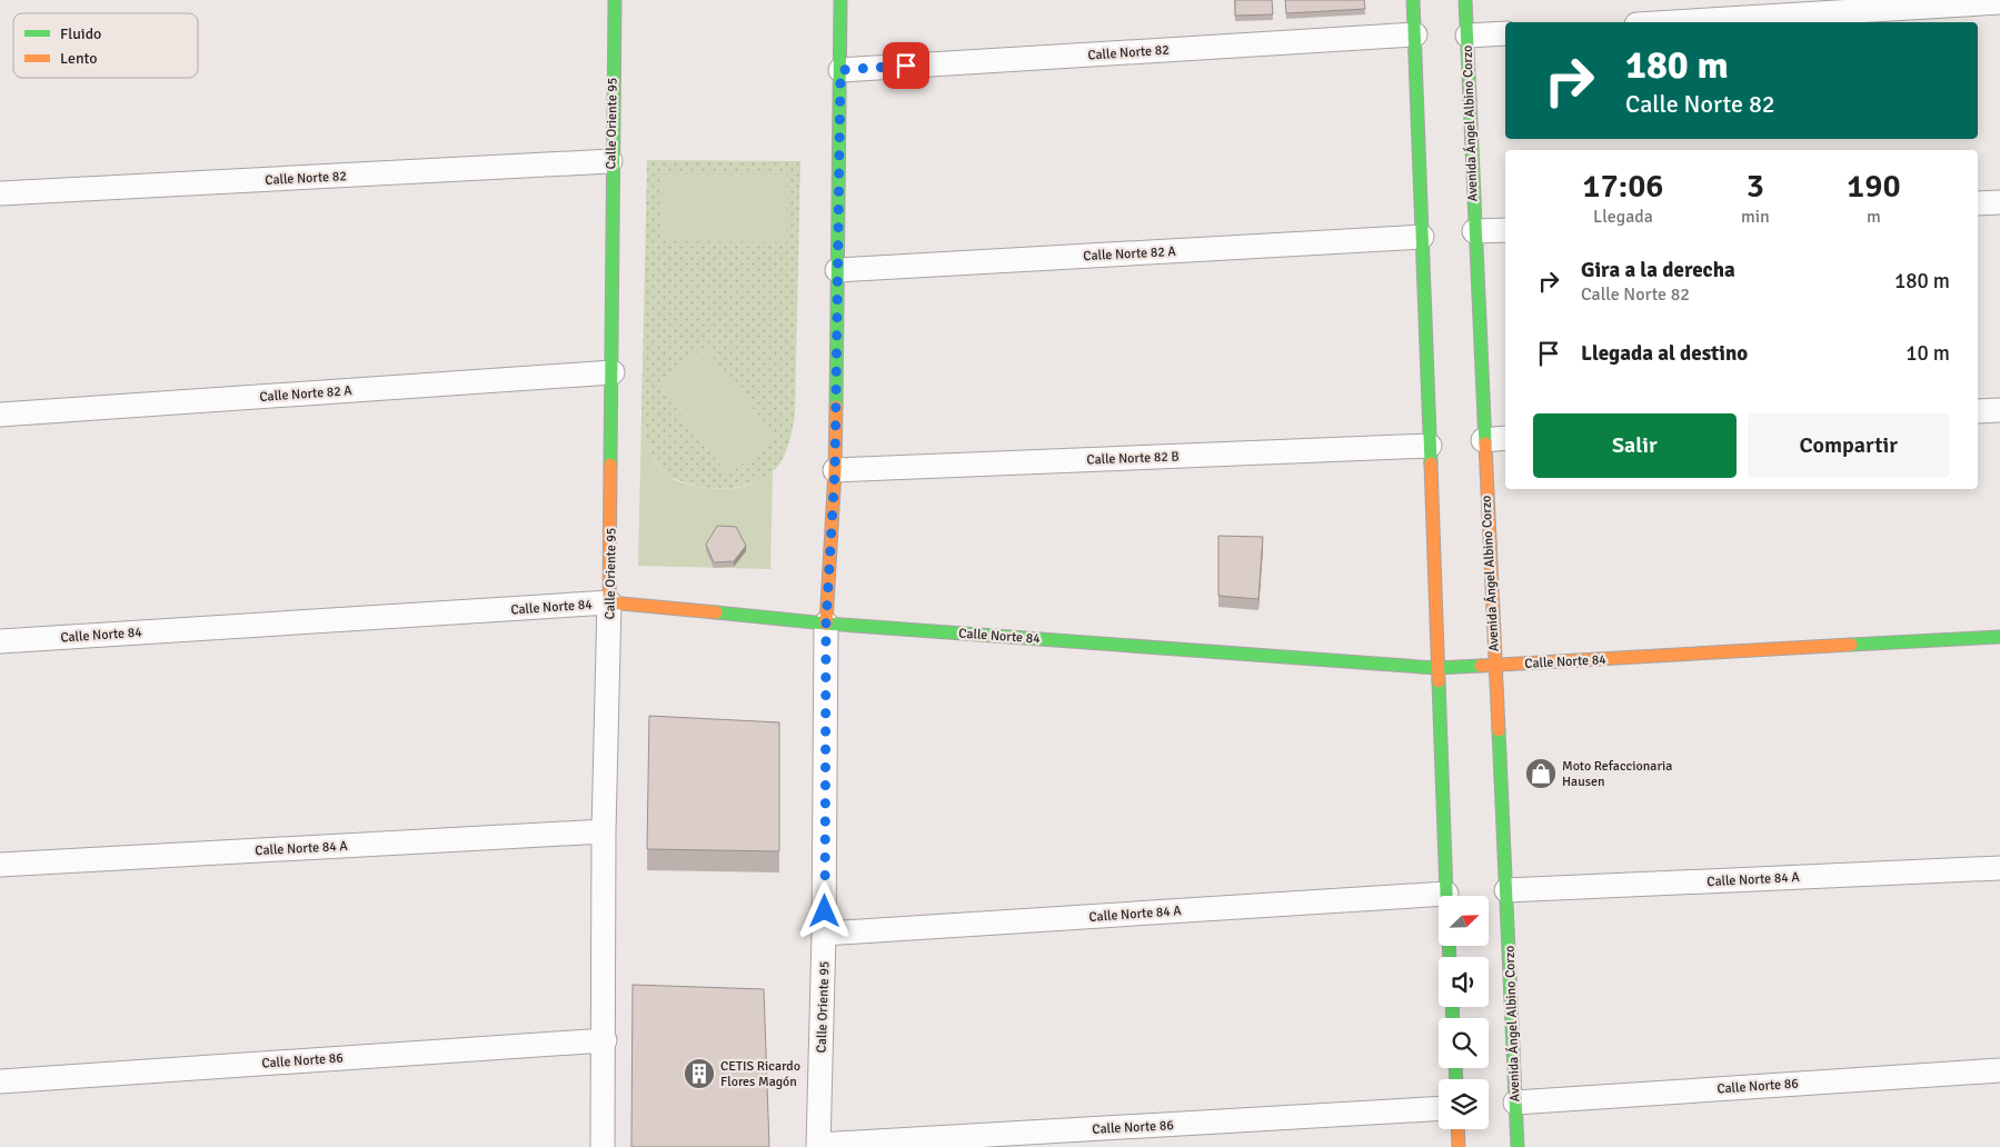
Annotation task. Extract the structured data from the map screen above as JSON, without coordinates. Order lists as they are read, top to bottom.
{
  "streets": {
    "street": [
      "Calle Norte 82",
      "Calle Oriente 95",
      "Avenida Ángel Albino Corzo",
      "Calle Norte 82 A",
      "Calle Norte 82 B",
      "Calle Norte 84",
      "Calle Norte 84 A",
      "Calle Norte 86"
    ]
  },
  "crossings": [
    ["Calle Norte 82", "Calle Oriente 95"],
    ["Calle Oriente 95", "Calle Norte 82 A"],
    ["Calle Oriente 95", "Calle Norte 82 B"],
    ["Calle Oriente 95", "Calle Norte 84"],
    ["Calle Oriente 95", "Calle Norte 84 A"],
    ["Calle Oriente 95", "Calle Norte 86"],
    ["Avenida Ángel Albino Corzo", "Calle Norte 84"],
    ["Avenida Ángel Albino Corzo", "Calle Norte 84 A"],
    ["Avenida Ángel Albino Corzo", "Calle Norte 86"]
  ],
  "places": {
    "shop": ["Moto Refaccionaria Hausen"],
    "building": ["CETIS Ricardo Flores Magón"]
  },
  "legend": ["Fluido", "Lento"],
  "north": "top right",
  "page": {
    "turn": ["180 m", "Calle Norte 82"],
    "eta": [
      "17:06",
      "Llegada",
      "3",
      "min",
      "190",
      "m"
    ],
    "list": [
      {
        "name": "Gira a la derecha",
        "note": "Calle Norte 82",
        "value": "180 m"
      },
      {
        "name": "Llegada al destino",
        "value": "10 m"
      }
    ],
    "buttons": ["Salir", "Compartir"]
  }
}
